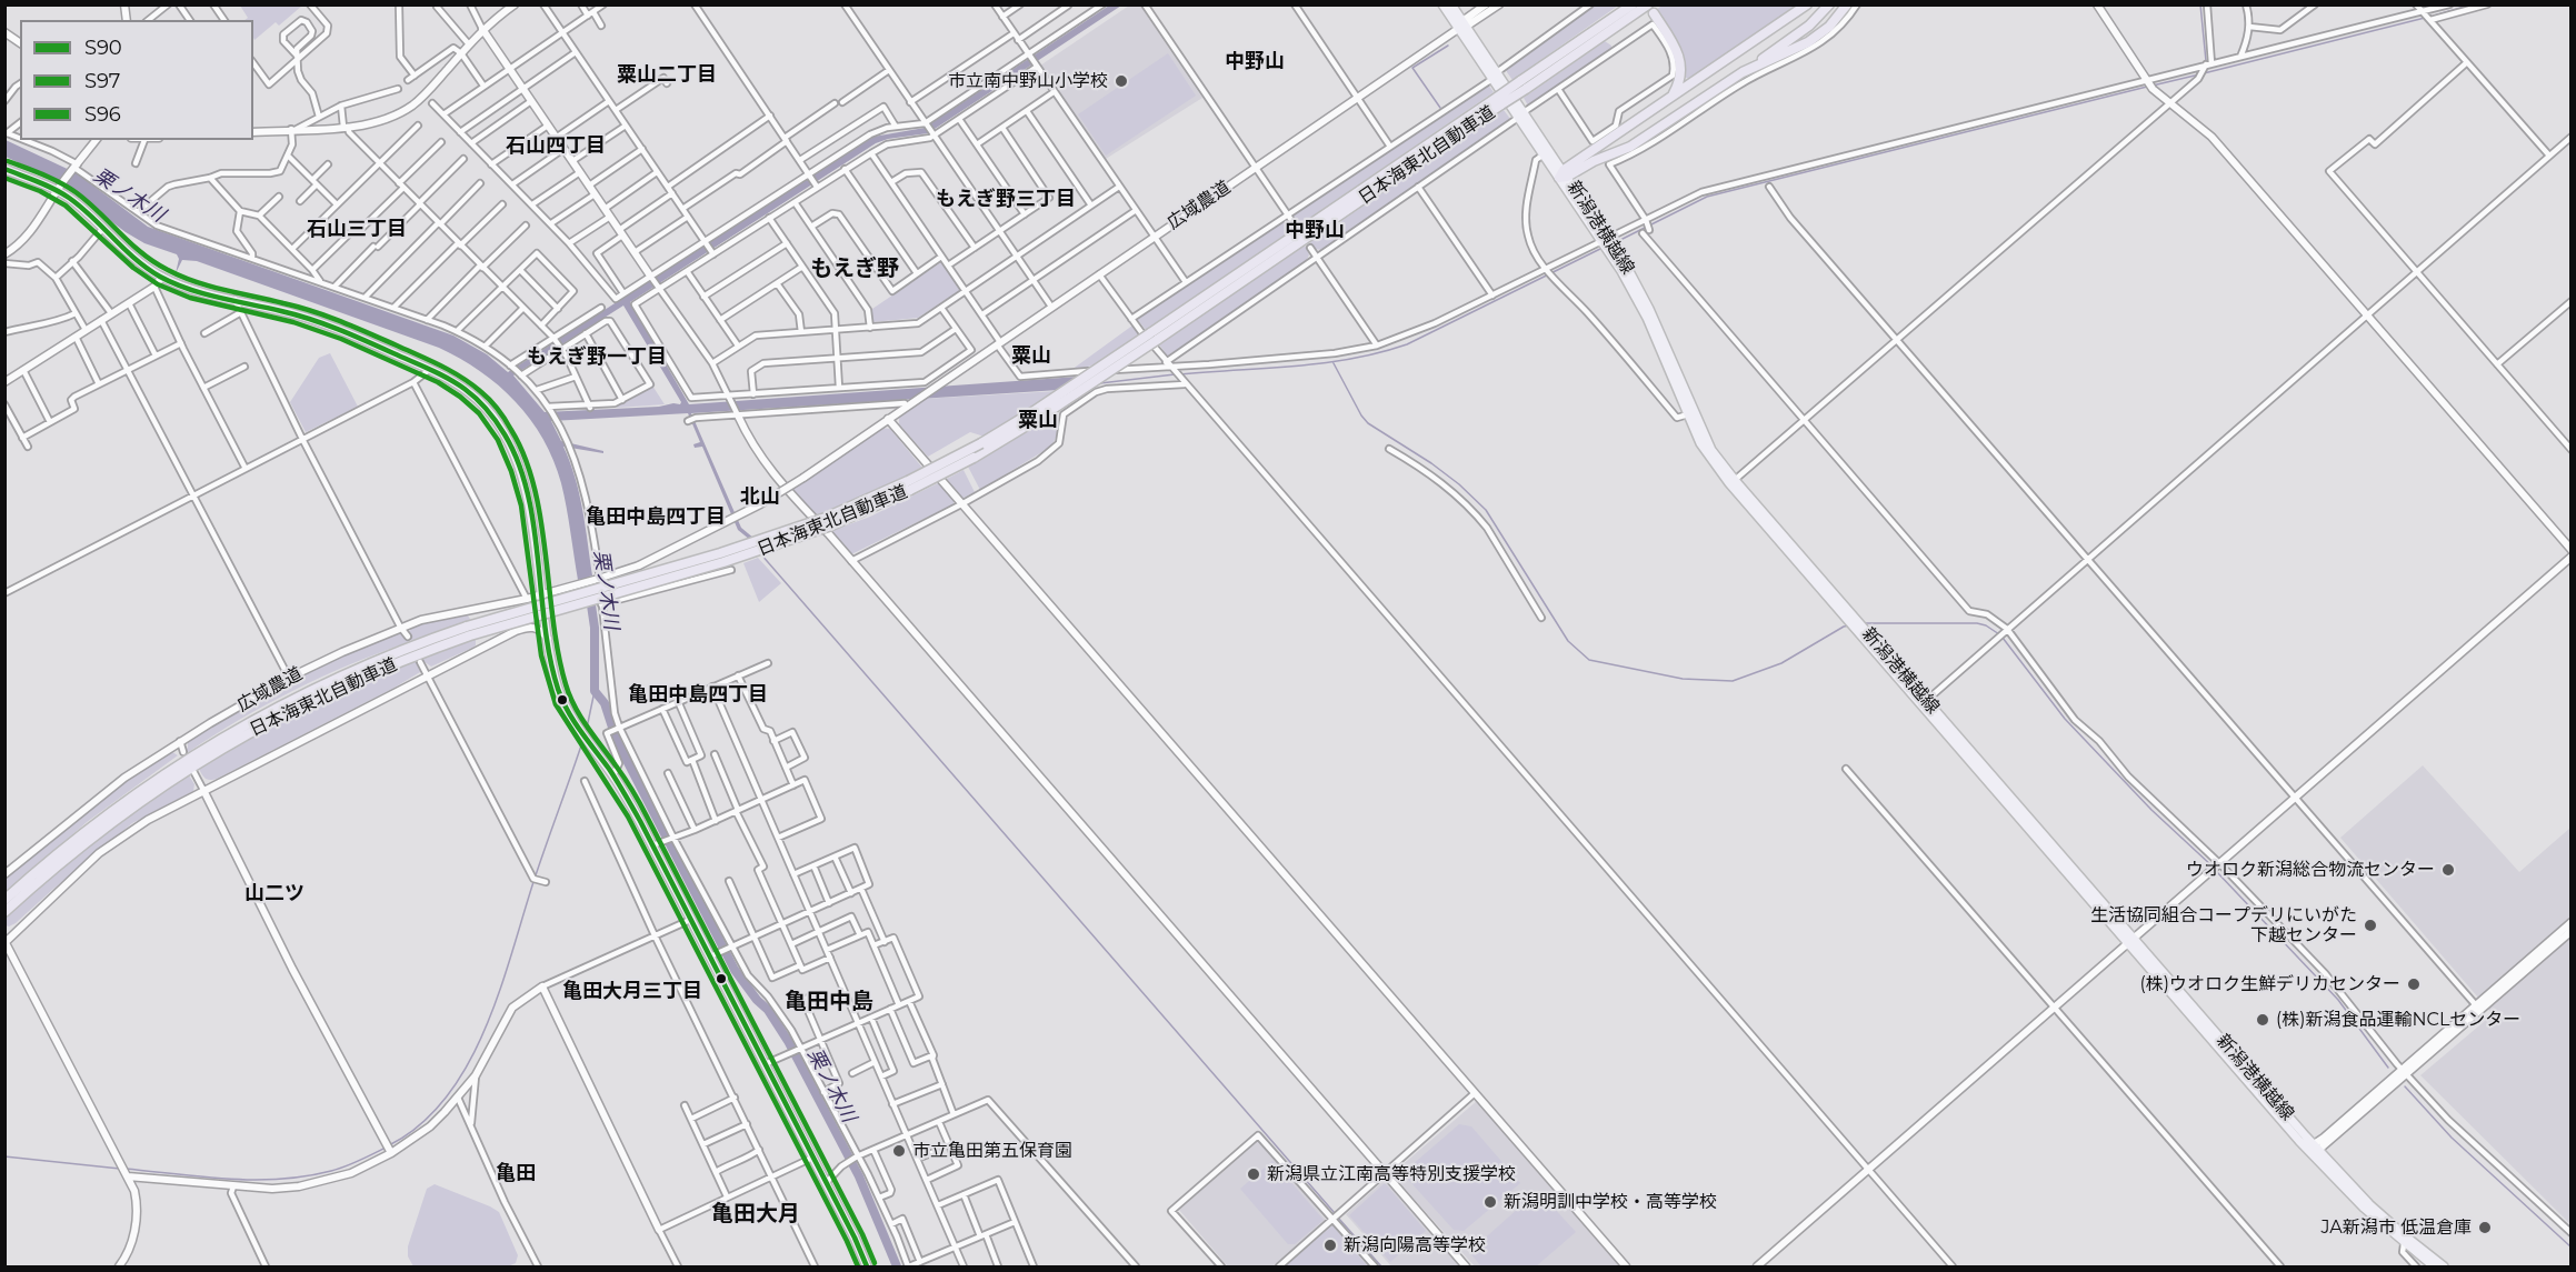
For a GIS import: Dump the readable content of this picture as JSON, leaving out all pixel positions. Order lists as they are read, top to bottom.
{
  "streets": {
    "highway": ["日本海東北自動車道"],
    "main road": ["新潟港横越線"],
    "street": ["広域農道"]
  },
  "crossings": [
    ["広域農道", "新潟港横越線"]
  ],
  "districts": [
    "中野山",
    "粟山二丁目",
    "石山四丁目",
    "もえぎ野三丁目",
    "石山三丁目",
    "中野山",
    "もえぎ野",
    "粟山",
    "もえぎ野一丁目",
    "粟山",
    "北山",
    "亀田中島四丁目",
    "亀田中島四丁目",
    "山二ツ",
    "亀田大月三丁目",
    "亀田中島",
    "亀田",
    "亀田大月"
  ],
  "water": ["栗ノ木川"],
  "places": [
    "市立南中野山小学校",
    "ウオロク新潟総合物流センター",
    "生活協同組合コープデリにいがた 下越センター",
    "(株)ウオロク生鮮デリカセンター",
    "(株)新潟食品運輸NCLセンター",
    "市立亀田第五保育園",
    "新潟県立江南高等特別支援学校",
    "新潟明訓中学校・高等学校",
    "JA新潟市 低温倉庫",
    "新潟向陽高等学校"
  ],
  "lines": ["transit line S96", "transit line S90", "transit line S97"],
  "legend": ["S90", "S97", "S96"]
}
